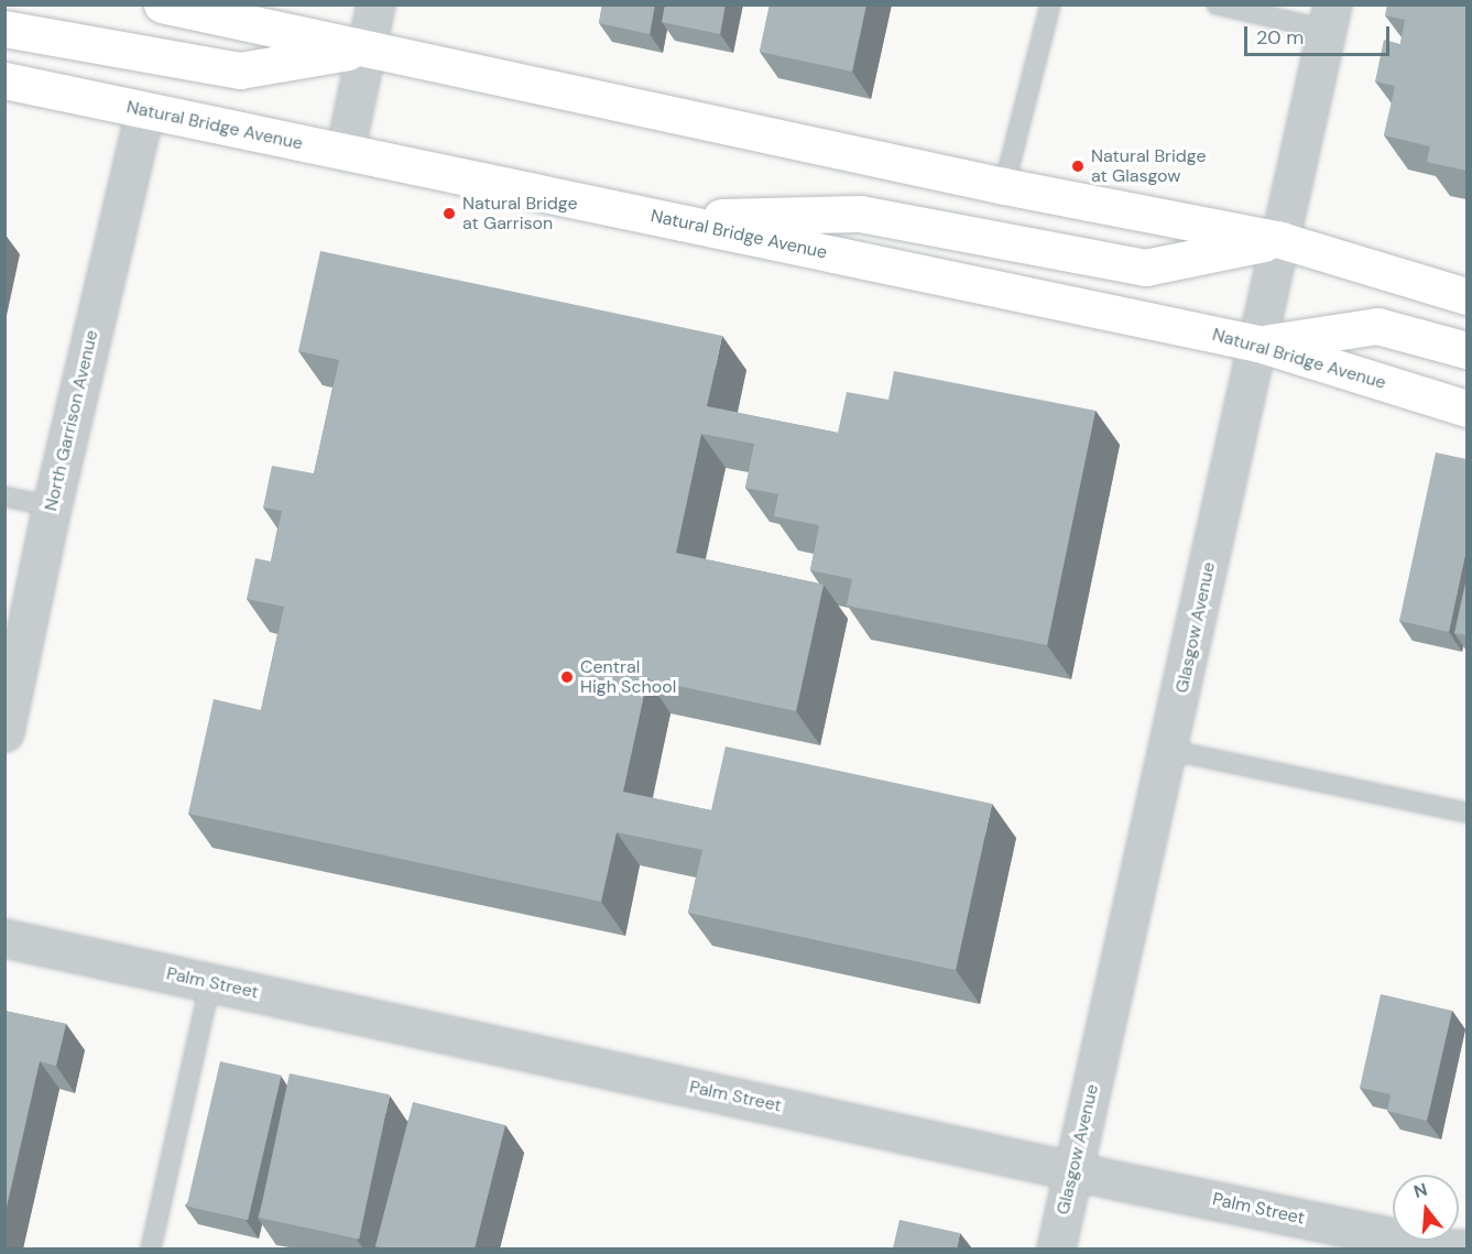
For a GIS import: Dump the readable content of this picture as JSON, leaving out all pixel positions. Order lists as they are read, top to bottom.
{
  "streets": {
    "main road": ["Natural Bridge Avenue"],
    "street": ["North Garrison Avenue", "Glasgow Avenue", "Palm Street"]
  },
  "crossings": [
    ["Natural Bridge Avenue", "North Garrison Avenue"],
    ["Natural Bridge Avenue", "Glasgow Avenue"],
    ["Glasgow Avenue", "Palm Street"]
  ],
  "places": ["Natural Bridge at Glasgow", "Natural Bridge at Garrison", "Central High School"],
  "scale_bar": "20 m",
  "north": "top"
}
